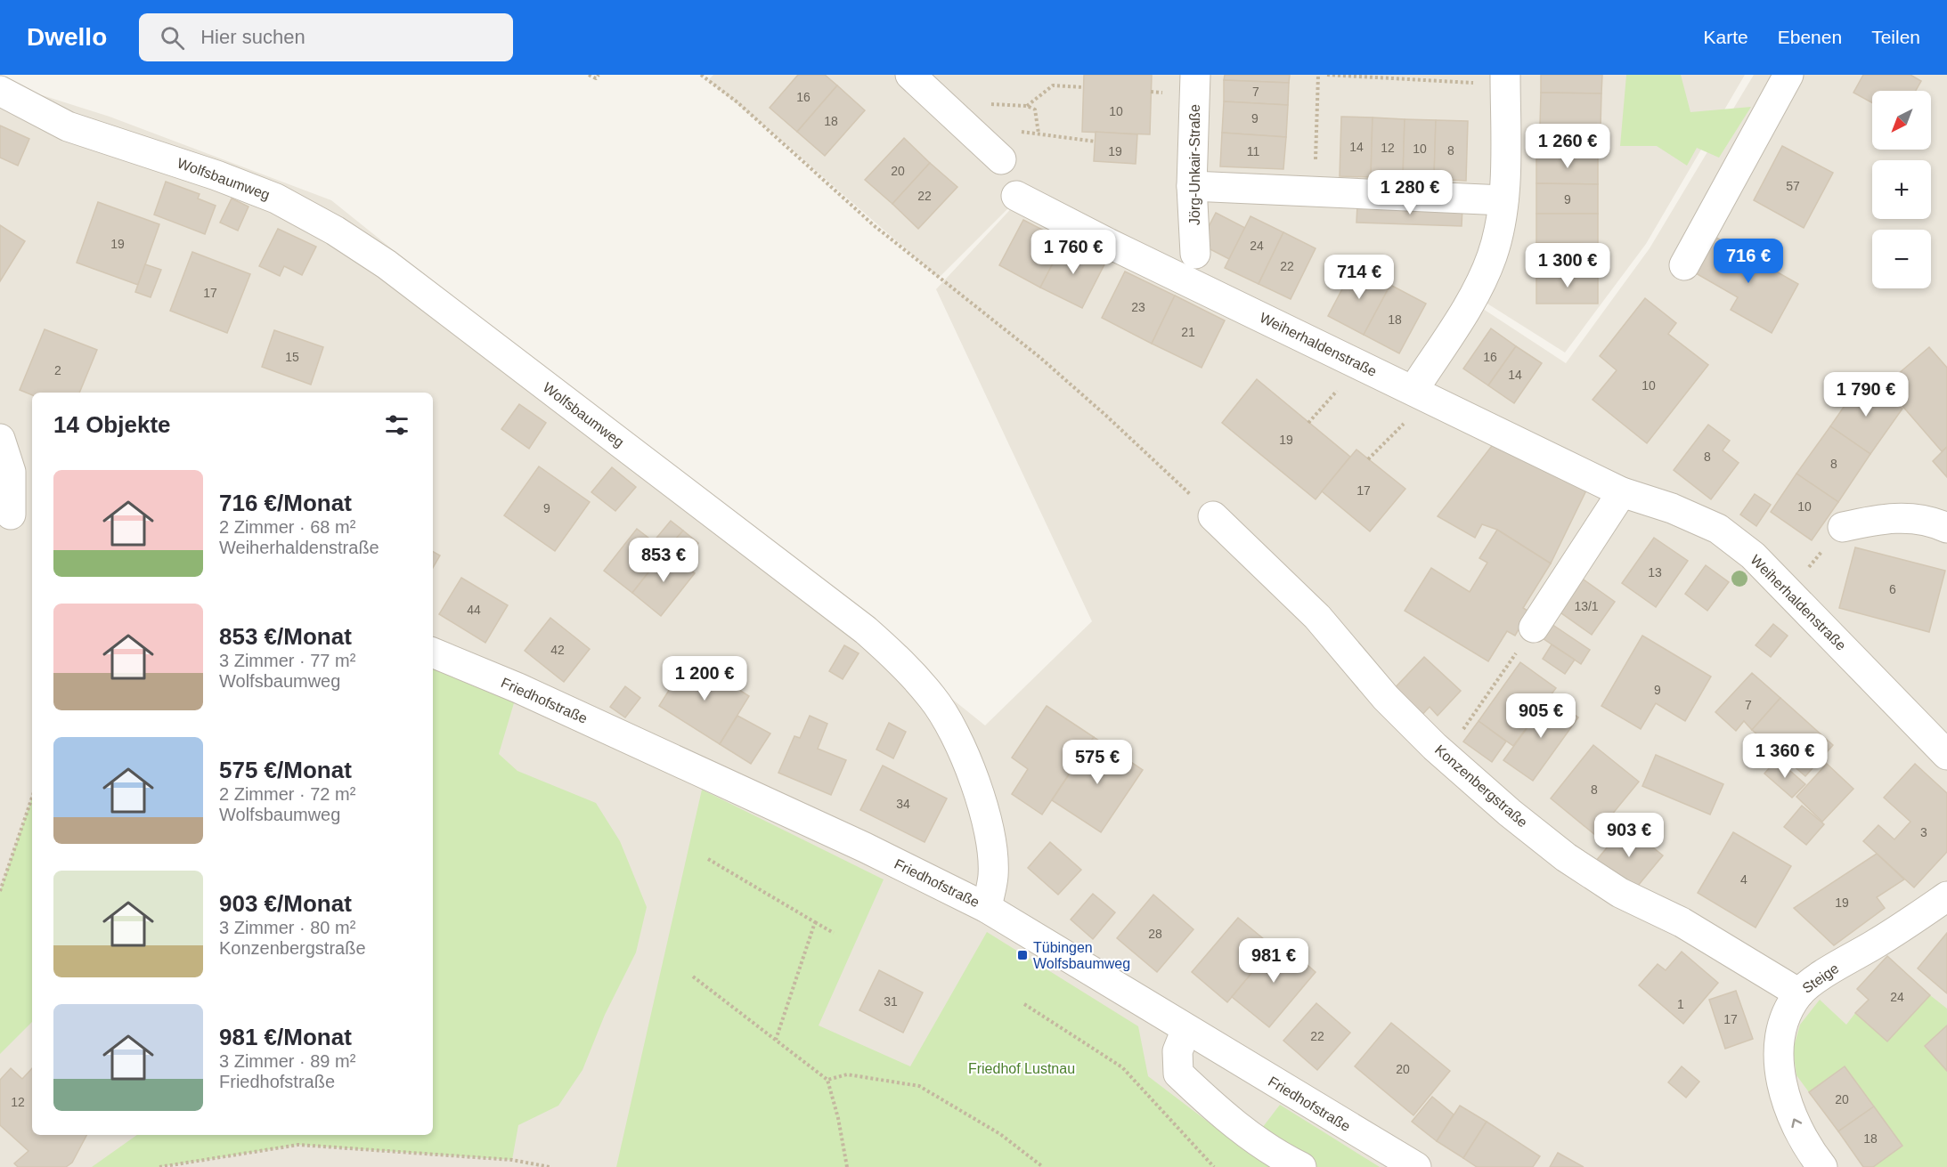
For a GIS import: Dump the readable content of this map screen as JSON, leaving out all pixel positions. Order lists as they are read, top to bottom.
{
  "streets": {
    "street": [
      "Jörg-Unkair-Straße",
      "Wolfsbaumweg",
      "Weiherhaldenstraße",
      "Friedhofstraße",
      "Konzenbergstraße",
      "Steige"
    ]
  },
  "crossings": [
    ["Wolfsbaumweg", "Friedhofstraße"],
    ["Konzenbergstraße", "Steige"]
  ],
  "one_way": ["Steige"],
  "parks": ["Friedhof Lustnau"],
  "places": {
    "transit": ["Tübingen Wolfsbaumweg"]
  },
  "house_numbers": [
    "7",
    "16",
    "10",
    "9",
    "18",
    "14",
    "12",
    "10",
    "8",
    "19",
    "11",
    "20",
    "57",
    "22",
    "9",
    "19",
    "24",
    "22",
    "17",
    "23",
    "18",
    "21",
    "15",
    "16",
    "2",
    "14",
    "10",
    "19",
    "8",
    "8",
    "17",
    "10",
    "9",
    "13",
    "6",
    "13/1",
    "44",
    "42",
    "9",
    "7",
    "8",
    "34",
    "3",
    "4",
    "19",
    "28",
    "24",
    "31",
    "1",
    "17",
    "22",
    "20",
    "20",
    "12",
    "18"
  ],
  "north": "bottom left",
  "page": {
    "header": "Dwello",
    "search": "Hier suchen",
    "nav": ["Karte", "Ebenen", "Teilen"],
    "map_buttons": ["+", "−"],
    "price": [
      "1 260 €",
      "1 280 €",
      "1 760 €",
      "716 €",
      "1 300 €",
      "714 €",
      "1 790 €",
      "853 €",
      "1 200 €",
      "905 €",
      "1 360 €",
      "575 €",
      "903 €",
      "981 €"
    ],
    "heading": "14 Objekte",
    "list": [
      {
        "name": "716 €/Monat",
        "note": "2 Zimmer · 68 m² · Weiherhaldenstraße"
      },
      {
        "name": "853 €/Monat",
        "note": "3 Zimmer · 77 m² · Wolfsbaumweg"
      },
      {
        "name": "575 €/Monat",
        "note": "2 Zimmer · 72 m² · Wolfsbaumweg"
      },
      {
        "name": "903 €/Monat",
        "note": "3 Zimmer · 80 m² · Konzenbergstraße"
      },
      {
        "name": "981 €/Monat",
        "note": "3 Zimmer · 89 m² · Friedhofstraße"
      }
    ]
  }
}
